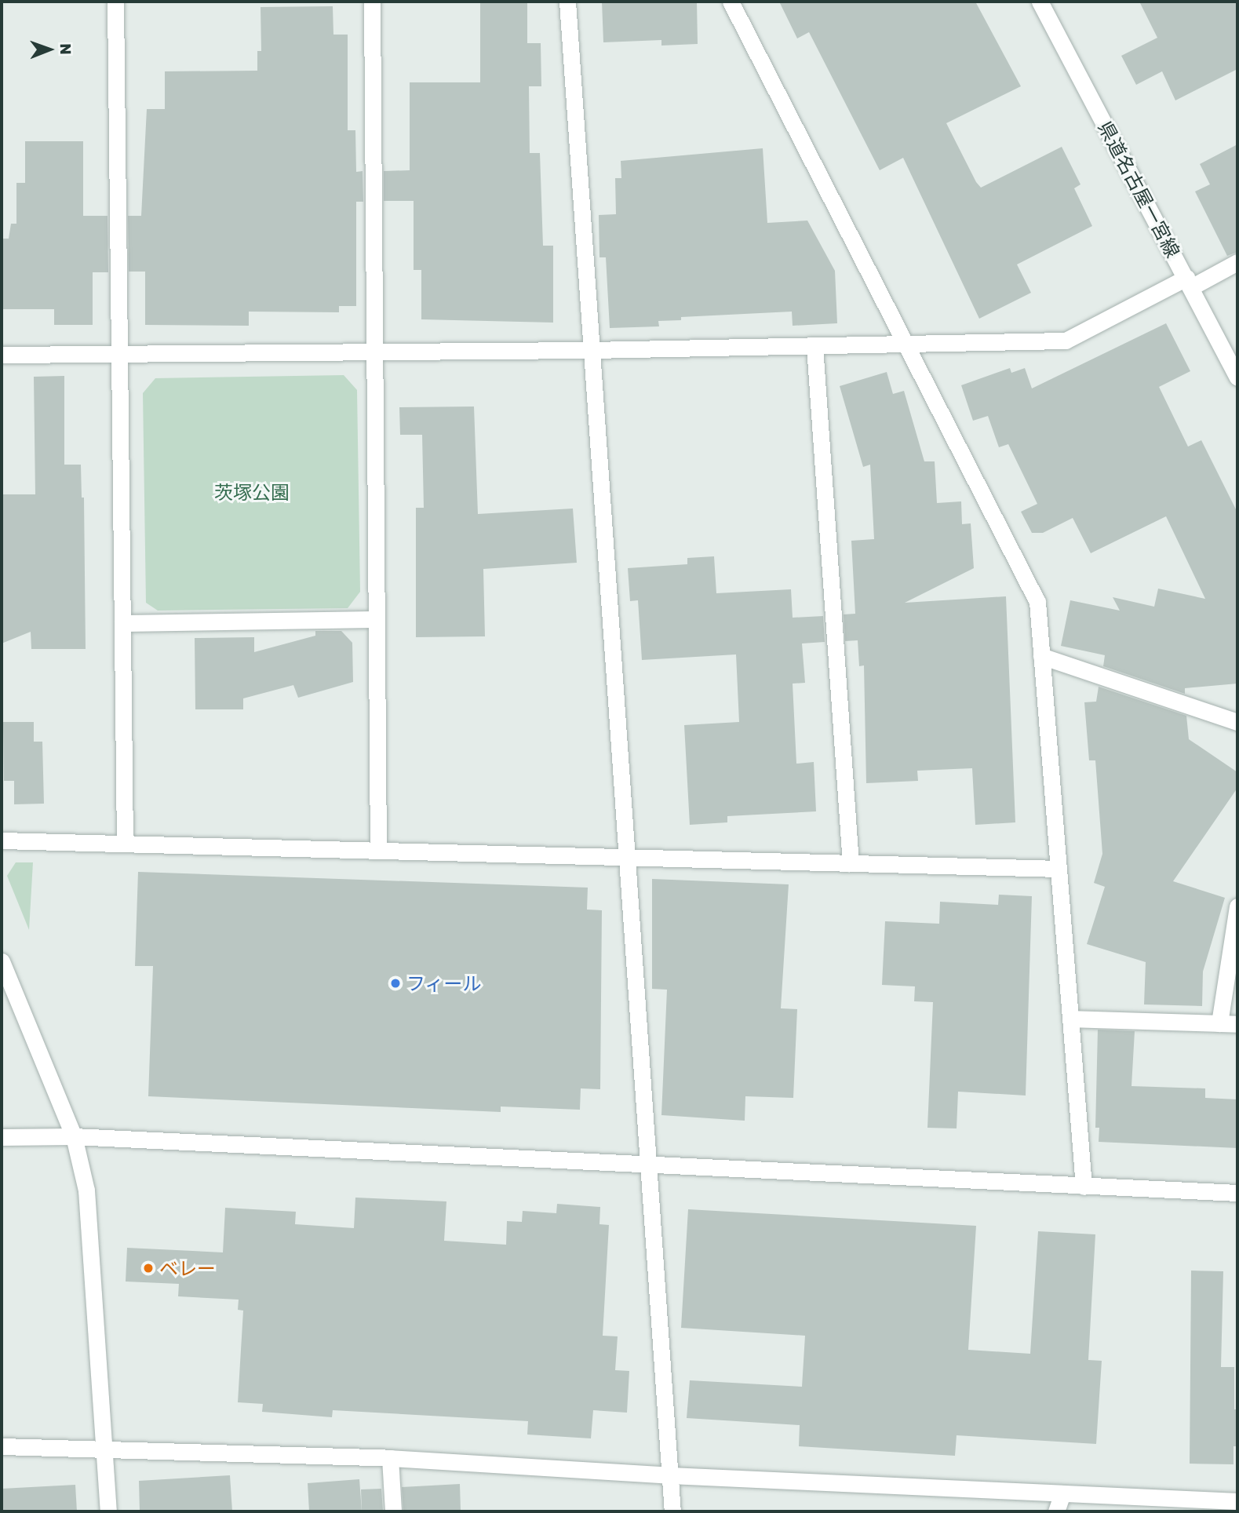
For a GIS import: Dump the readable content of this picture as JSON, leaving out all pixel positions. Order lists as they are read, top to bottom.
{
  "streets": {
    "street": ["県道名古屋一宮線"]
  },
  "parks": ["茨塚公園"],
  "places": ["フィール", "ベレー"],
  "north": "right"
}
